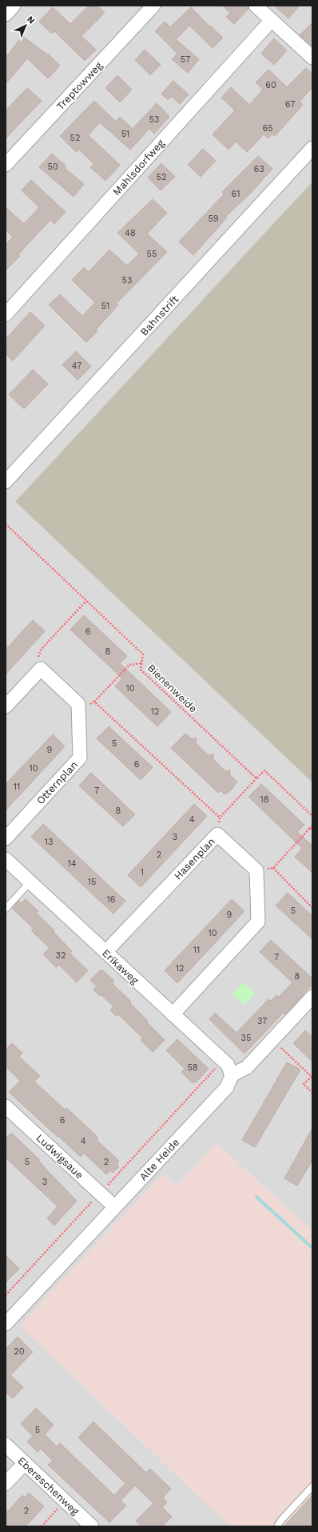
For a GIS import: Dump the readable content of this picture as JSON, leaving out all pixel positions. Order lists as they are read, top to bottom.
{
  "streets": {
    "street": [
      "Treptowweg",
      "Mahlsdorfweg",
      "Bahnstrift",
      "Otternplan",
      "Hasenplan",
      "Erikaweg",
      "Ludwigsaue",
      "Alte Heide",
      "Ebereschenweg"
    ],
    "path": ["Bienenweide"]
  },
  "crossings": [
    ["Hasenplan", "Erikaweg"],
    ["Erikaweg", "Alte Heide"],
    ["Ludwigsaue", "Alte Heide"]
  ],
  "house_numbers": [
    "57",
    "60",
    "67",
    "53",
    "65",
    "51",
    "52",
    "50",
    "63",
    "52",
    "61",
    "59",
    "48",
    "55",
    "53",
    "51",
    "47",
    "6",
    "8",
    "10",
    "12",
    "5",
    "9",
    "6",
    "10",
    "11",
    "7",
    "18",
    "8",
    "4",
    "3",
    "13",
    "2",
    "14",
    "1",
    "15",
    "16",
    "5",
    "9",
    "10",
    "11",
    "32",
    "7",
    "12",
    "8",
    "37",
    "35",
    "58",
    "6",
    "4",
    "5",
    "2",
    "3",
    "20",
    "5",
    "2"
  ],
  "north": "top right"
}
